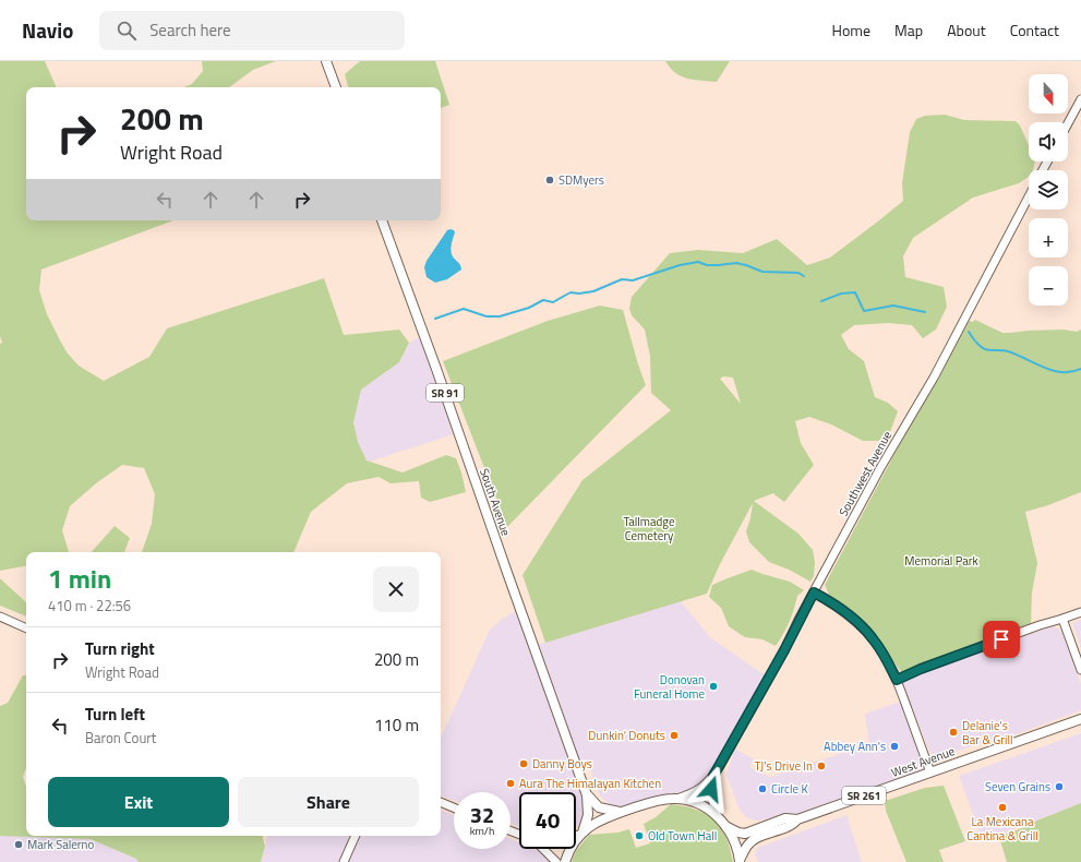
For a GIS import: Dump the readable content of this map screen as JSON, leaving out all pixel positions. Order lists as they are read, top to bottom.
{
  "streets": {
    "main road": [
      "SR 91",
      "South Avenue",
      "West Avenue",
      "SR 261"
    ],
    "street": ["Southwest Avenue"]
  },
  "crossings": [
    ["SR 91", "South Avenue"]
  ],
  "parks": ["Tallmadge Cemetery", "Memorial Park"],
  "places": [
    "SDMyers",
    "Donovan Funeral Home",
    "Delanie's Bar & Grill",
    "Dunkin' Donuts",
    "Abbey Ann's",
    "Danny Boys",
    "TJ's Drive In",
    "Aura The Himalayan Kitchen",
    "Seven Grains",
    "Circle K",
    "La Mexicana Cantina & Grill",
    "Old Town Hall",
    "Mark Salerno"
  ],
  "north": "bottom",
  "page": {
    "header": "Navio",
    "search": "Search here",
    "nav": [
      "Home",
      "Map",
      "About",
      "Contact"
    ],
    "map_buttons": ["+", "−"],
    "turn": ["200 m", "Wright Road"],
    "heading": ["1 min", "410 m · 22:56"],
    "list": [
      {
        "name": "Turn right",
        "note": "Wright Road",
        "value": "200 m"
      },
      {
        "name": "Turn left",
        "note": "Baron Court",
        "value": "110 m"
      }
    ],
    "buttons": ["Exit", "Share"],
    "speed": "32 km/h",
    "limit": "40"
  }
}
